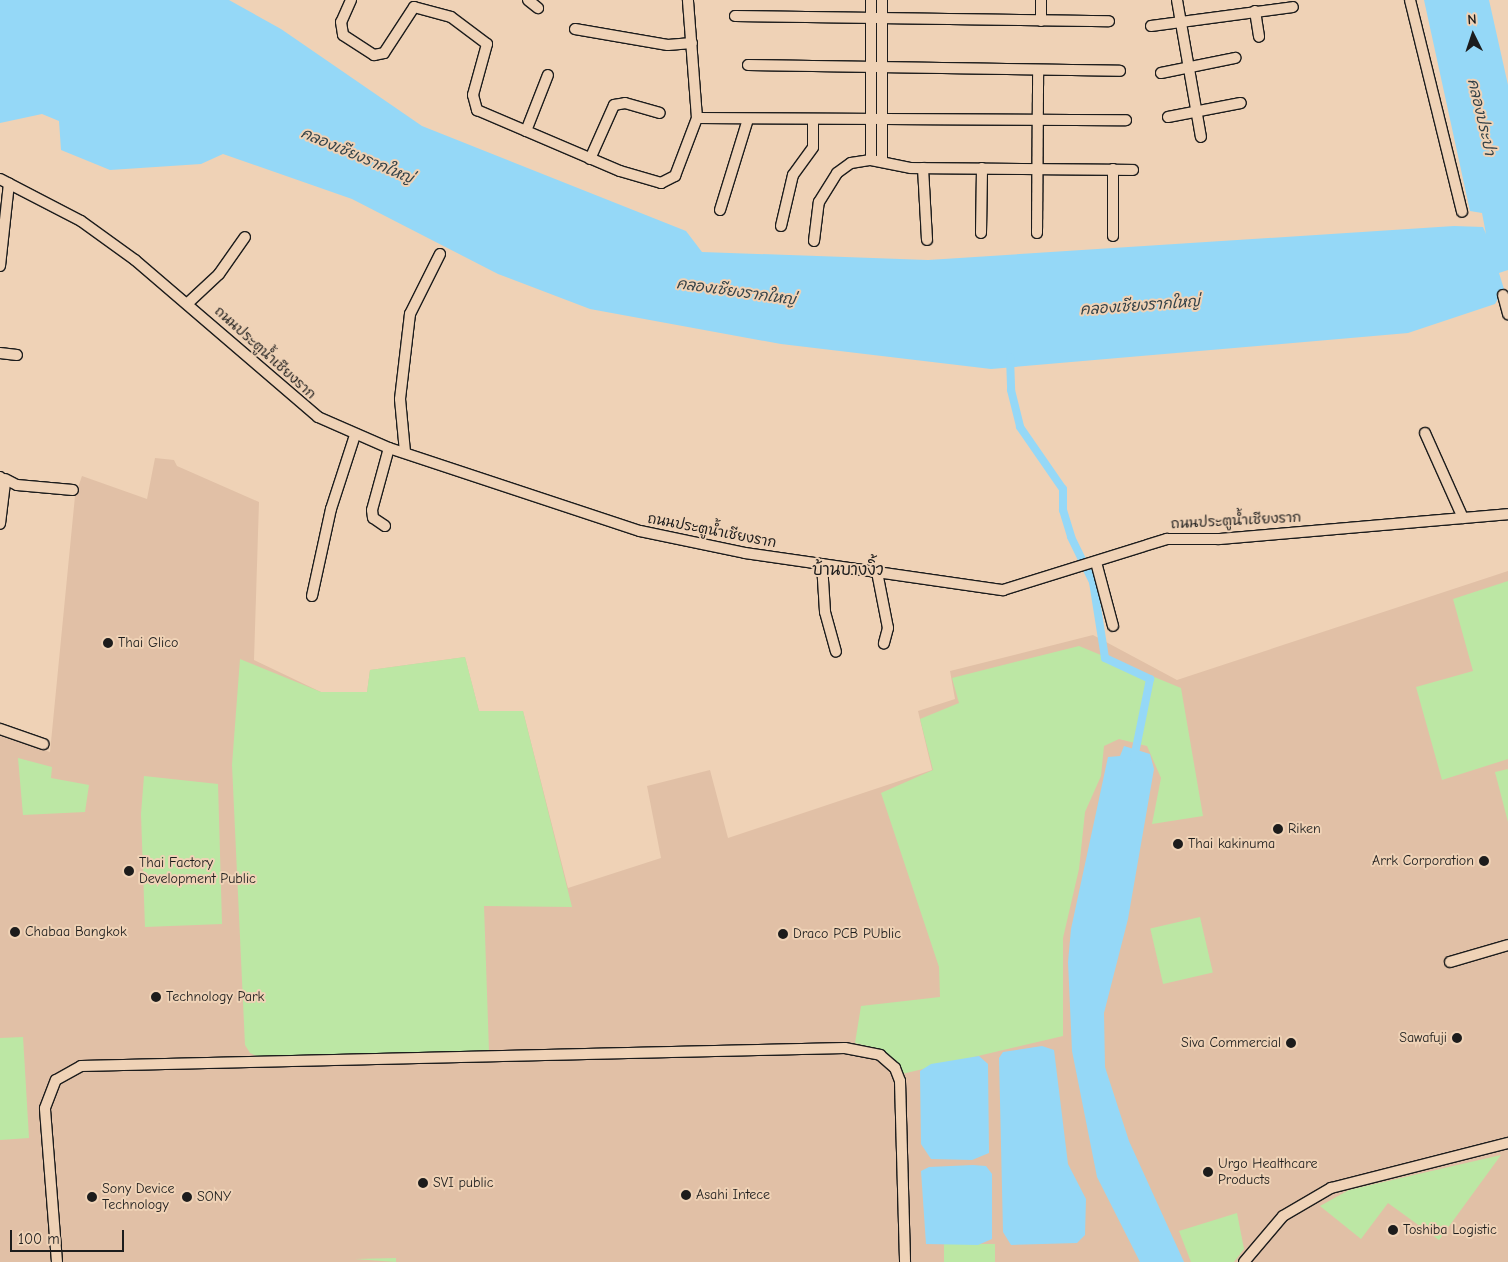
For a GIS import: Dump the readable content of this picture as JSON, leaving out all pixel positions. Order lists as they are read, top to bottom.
{
  "streets": {
    "street": ["ถนนประตูน้ำเชียงราก"]
  },
  "districts": ["บ้านบางงิ้ว"],
  "water": ["คลองประปา", "คลองเชียงรากใหญ่"],
  "places": [
    "Thai Glico",
    "Riken",
    "Thai kakinuma",
    "Arrk Corporation",
    "Thai Factory Development Public",
    "Chabaa Bangkok",
    "Draco PCB PUblic",
    "Technology Park",
    "Sawafuji",
    "Siva Commercial",
    "Urgo Healthcare Products",
    "SVI public",
    "Asahi Intece",
    "Sony Device Technology",
    "SONY",
    "Toshiba Logistic"
  ],
  "scale_bar": "100 m",
  "north": "top"
}
